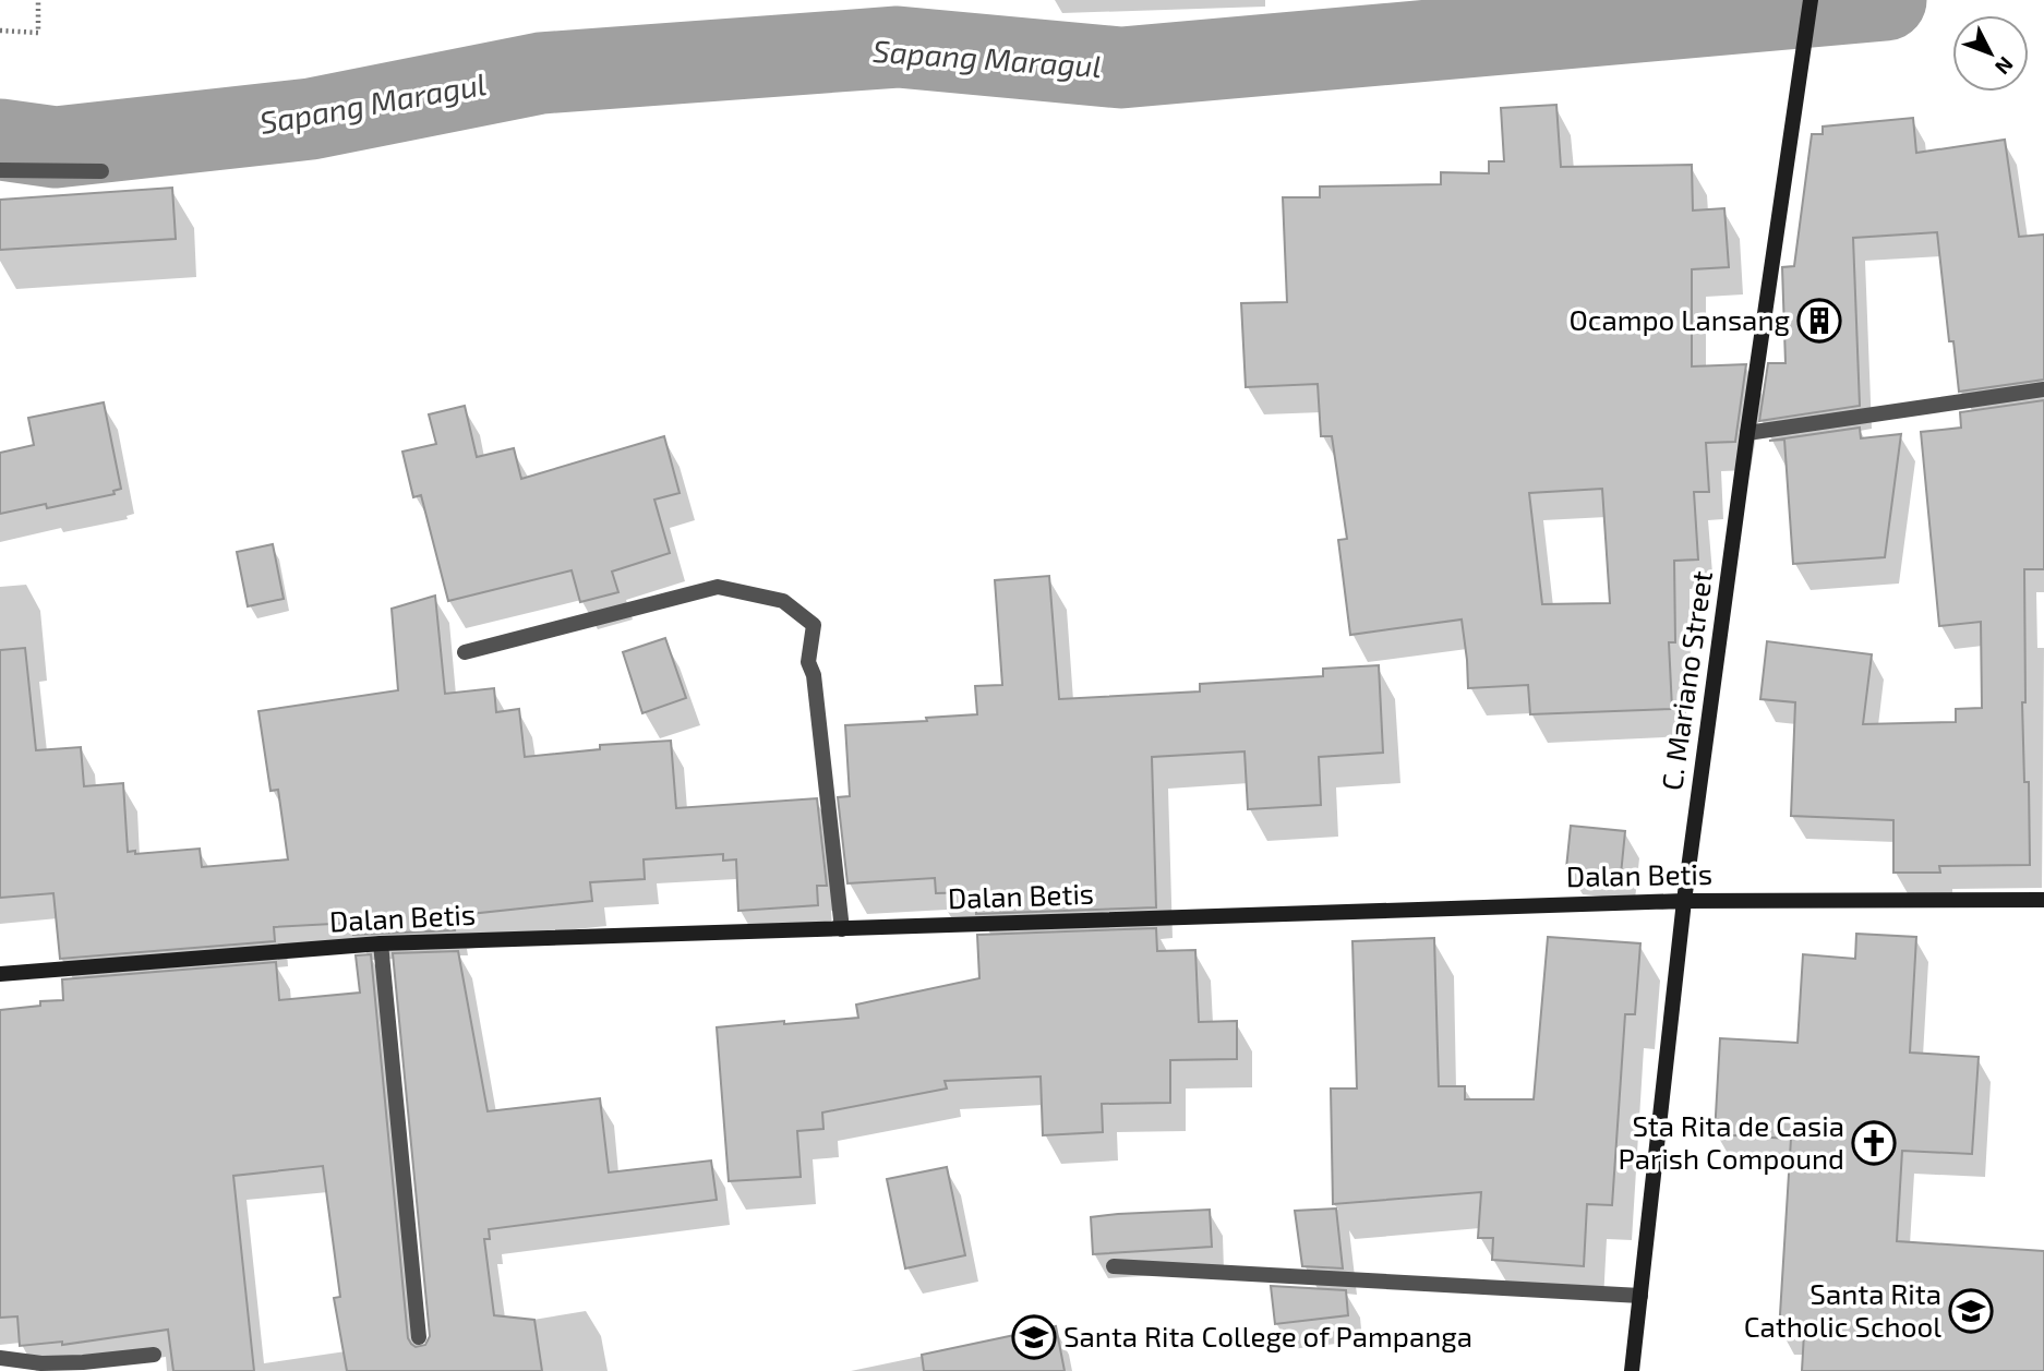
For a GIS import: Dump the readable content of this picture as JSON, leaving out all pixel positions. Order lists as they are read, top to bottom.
{
  "streets": {
    "street": ["C. Mariano Street", "Dalan Betis"]
  },
  "crossings": [
    ["C. Mariano Street", "Dalan Betis"]
  ],
  "water": ["Sapang Maragul"],
  "places": {
    "building": ["Ocampo Lansang"],
    "church": ["Sta Rita de Casia Parish Compound"],
    "school or university": ["Santa Rita Catholic School", "Santa Rita College of Pampanga"]
  },
  "north": "bottom right"
}
